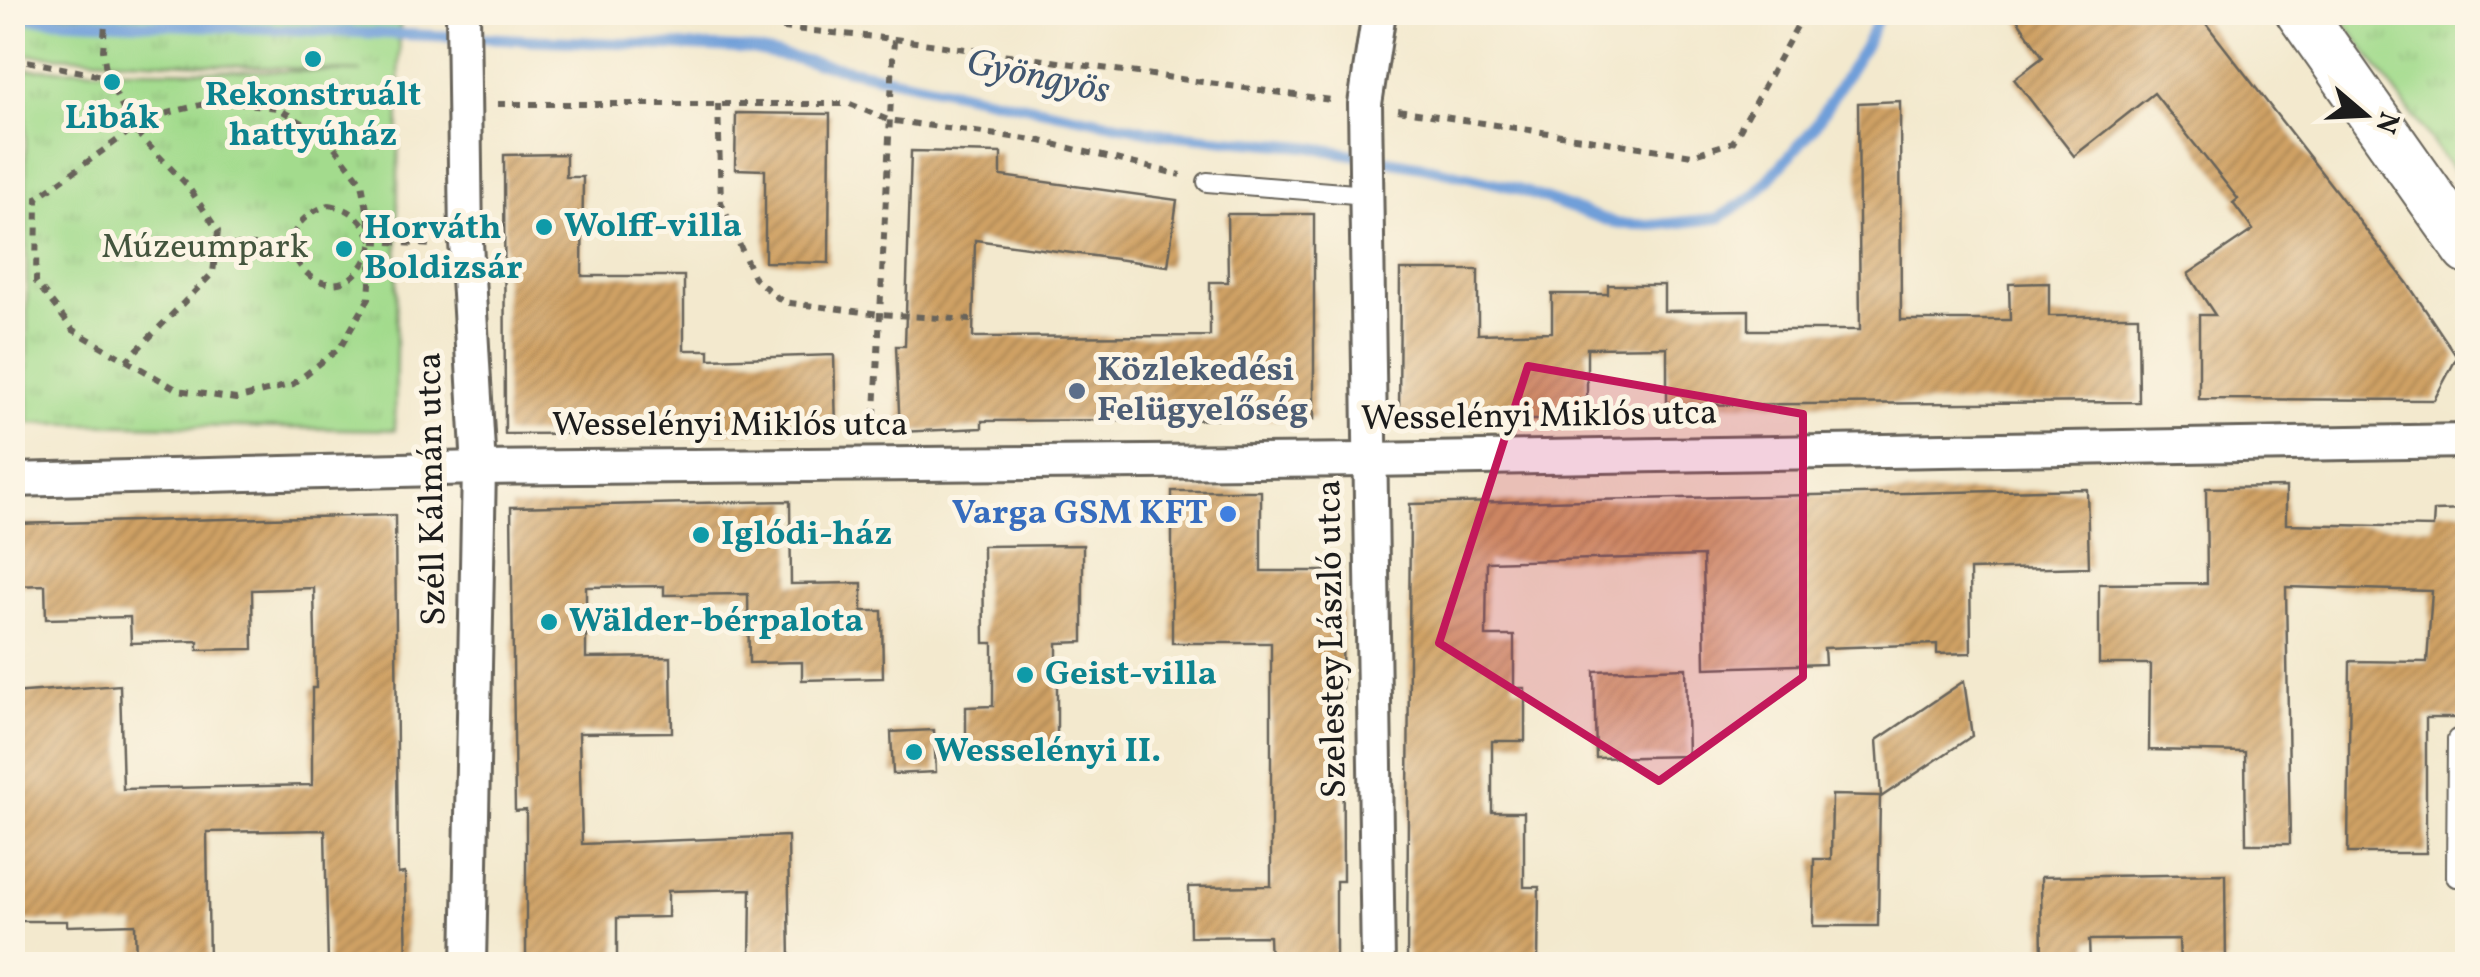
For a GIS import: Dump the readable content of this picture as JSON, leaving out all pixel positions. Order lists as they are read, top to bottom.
{
  "streets": {
    "street": ["Wesselényi Miklós utca", "Széll Kálmán utca", "Szelestey László utca"]
  },
  "crossings": [
    ["Wesselényi Miklós utca", "Széll Kálmán utca"],
    ["Wesselényi Miklós utca", "Szelestey László utca"]
  ],
  "water": ["Gyöngyös"],
  "parks": ["Múzeumpark"],
  "places": [
    "Rekonstruált hattyúház",
    "Libák",
    "Wolff-villa",
    "Horváth Boldizsár",
    "Közlekedési Felügyelőség",
    "Varga GSM KFT",
    "Iglódi-ház",
    "Wälder-bérpalota",
    "Geist-villa",
    "Wesselényi II."
  ],
  "north": "right"
}
